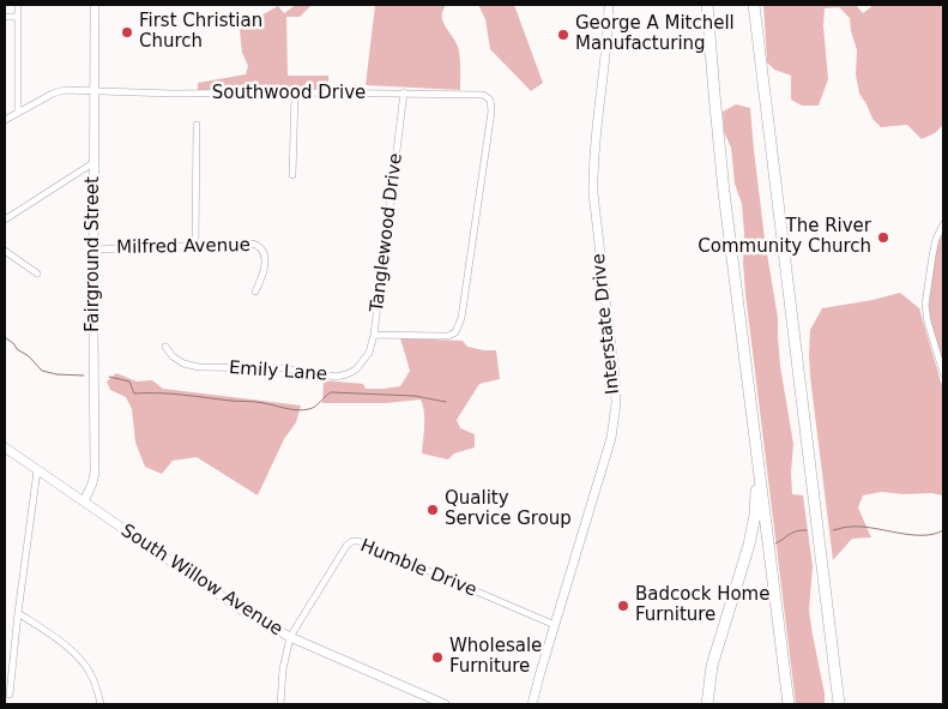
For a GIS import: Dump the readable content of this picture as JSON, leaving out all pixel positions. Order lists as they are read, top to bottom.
{
  "streets": {
    "main road": ["Fairground Street", "Interstate Drive", "South Willow Avenue"],
    "street": [
      "Southwood Drive",
      "Tanglewood Drive",
      "Milfred Avenue",
      "Emily Lane",
      "Humble Drive"
    ]
  },
  "crossings": [
    ["Southwood Drive", "Tanglewood Drive"],
    ["Southwood Drive", "Fairground Street"],
    ["Tanglewood Drive", "Emily Lane"],
    ["Milfred Avenue", "Fairground Street"],
    ["Fairground Street", "South Willow Avenue"],
    ["Interstate Drive", "Humble Drive"],
    ["Humble Drive", "South Willow Avenue"]
  ],
  "places": [
    "First Christian Church",
    "George A Mitchell Manufacturing",
    "The River Community Church",
    "Quality Service Group",
    "Badcock Home Furniture",
    "Wholesale Furniture"
  ]
}
